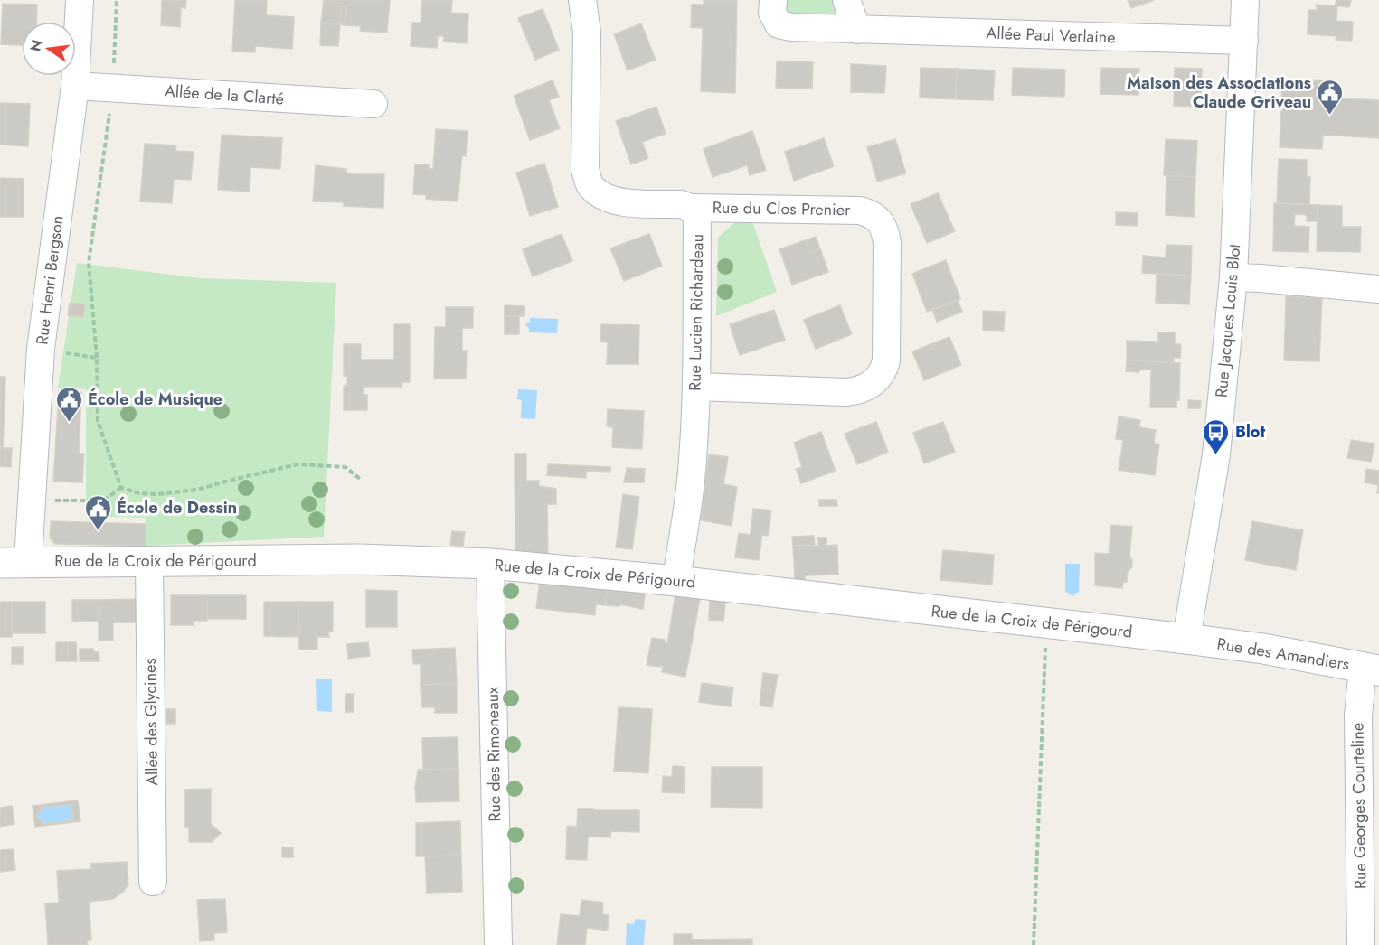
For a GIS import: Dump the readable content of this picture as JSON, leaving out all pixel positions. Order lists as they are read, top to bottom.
{
  "streets": {
    "street": [
      "Allée Paul Verlaine",
      "Allée de la Clarté",
      "Rue du Clos Prenier",
      "Rue Henri Bergson",
      "Rue Lucien Richardeau",
      "Rue Jacques Louis Blot",
      "Rue de la Croix de Périgourd",
      "Rue des Amandiers",
      "Allée des Glycines",
      "Rue des Rimoneaux",
      "Rue Georges Courteline"
    ]
  },
  "crossings": [
    ["Allée Paul Verlaine", "Rue Jacques Louis Blot"],
    ["Allée de la Clarté", "Rue Henri Bergson"],
    ["Rue du Clos Prenier", "Rue Lucien Richardeau"],
    ["Rue Henri Bergson", "Rue de la Croix de Périgourd"],
    ["Rue Lucien Richardeau", "Rue de la Croix de Périgourd"],
    ["Rue Jacques Louis Blot", "Rue de la Croix de Périgourd"],
    ["Rue Jacques Louis Blot", "Rue des Amandiers"],
    ["Rue de la Croix de Périgourd", "Rue des Amandiers"],
    ["Rue de la Croix de Périgourd", "Allée des Glycines"],
    ["Rue de la Croix de Périgourd", "Rue des Rimoneaux"],
    ["Rue des Amandiers", "Rue Georges Courteline"]
  ],
  "places": {
    "public building": ["Maison des Associations Claude Griveau", "École de Musique", "École de Dessin"],
    "bus stop": ["Blot"]
  },
  "north": "left"
}
